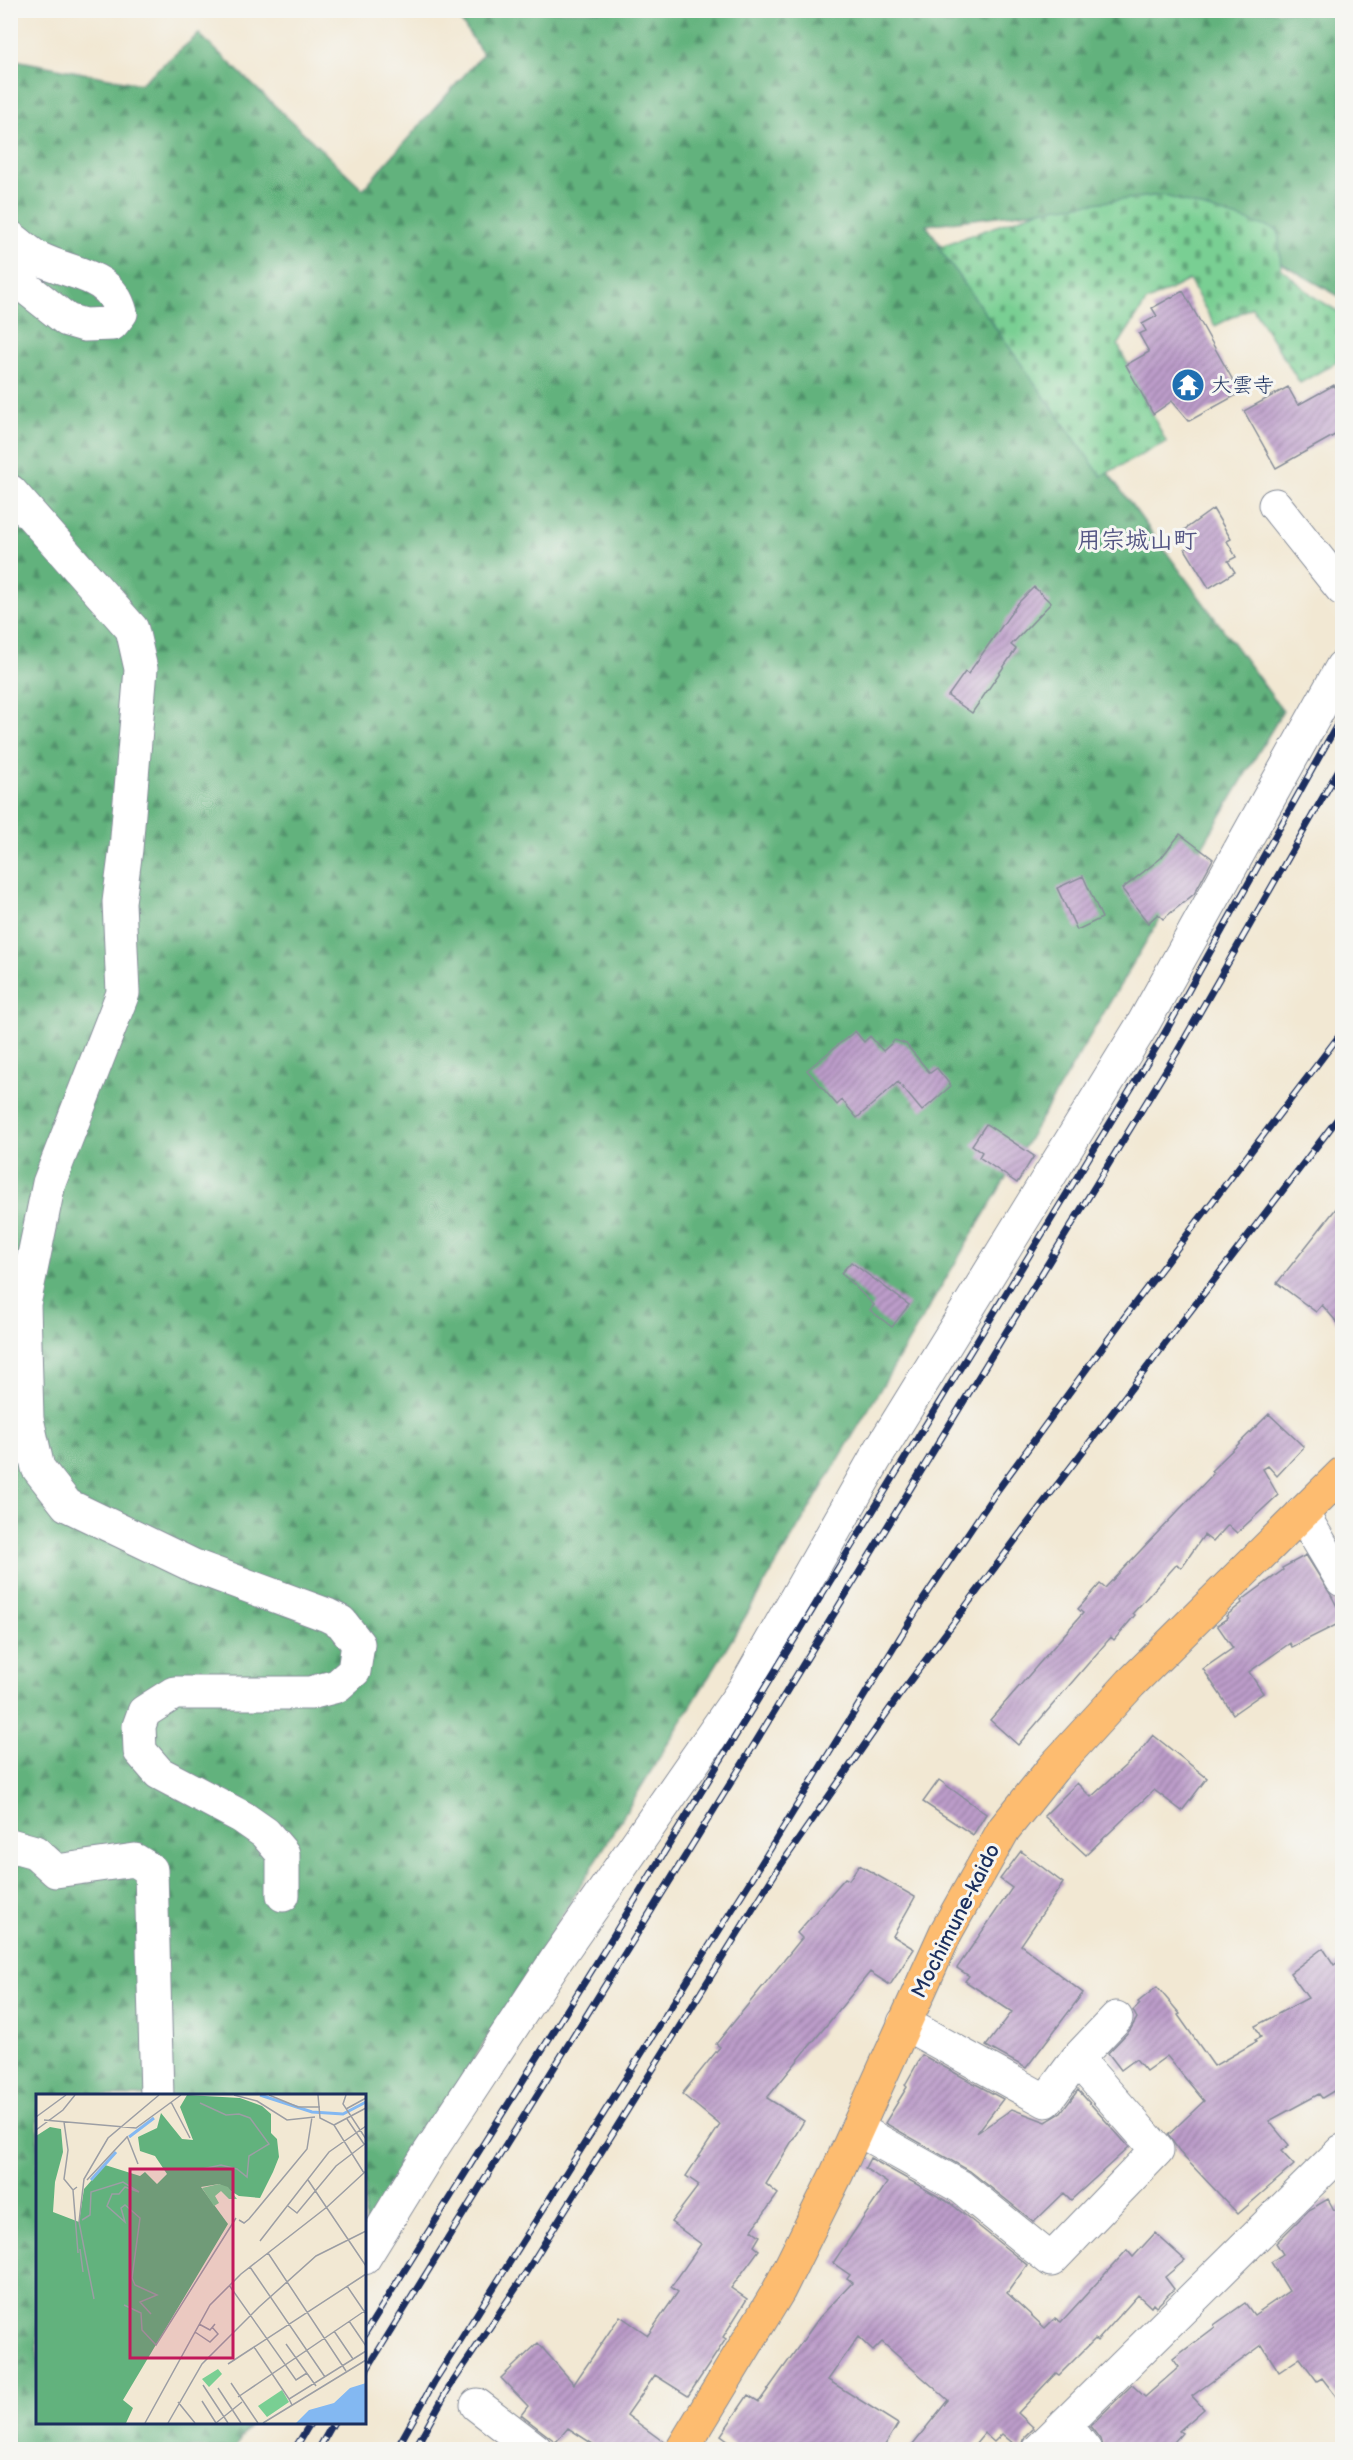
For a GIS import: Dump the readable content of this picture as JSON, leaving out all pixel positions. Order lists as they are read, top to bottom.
{
  "streets": {
    "main road": ["Mochimune-kaido"]
  },
  "districts": ["用宗城山町"],
  "places": {
    "temple": ["大雲寺"]
  }
}
